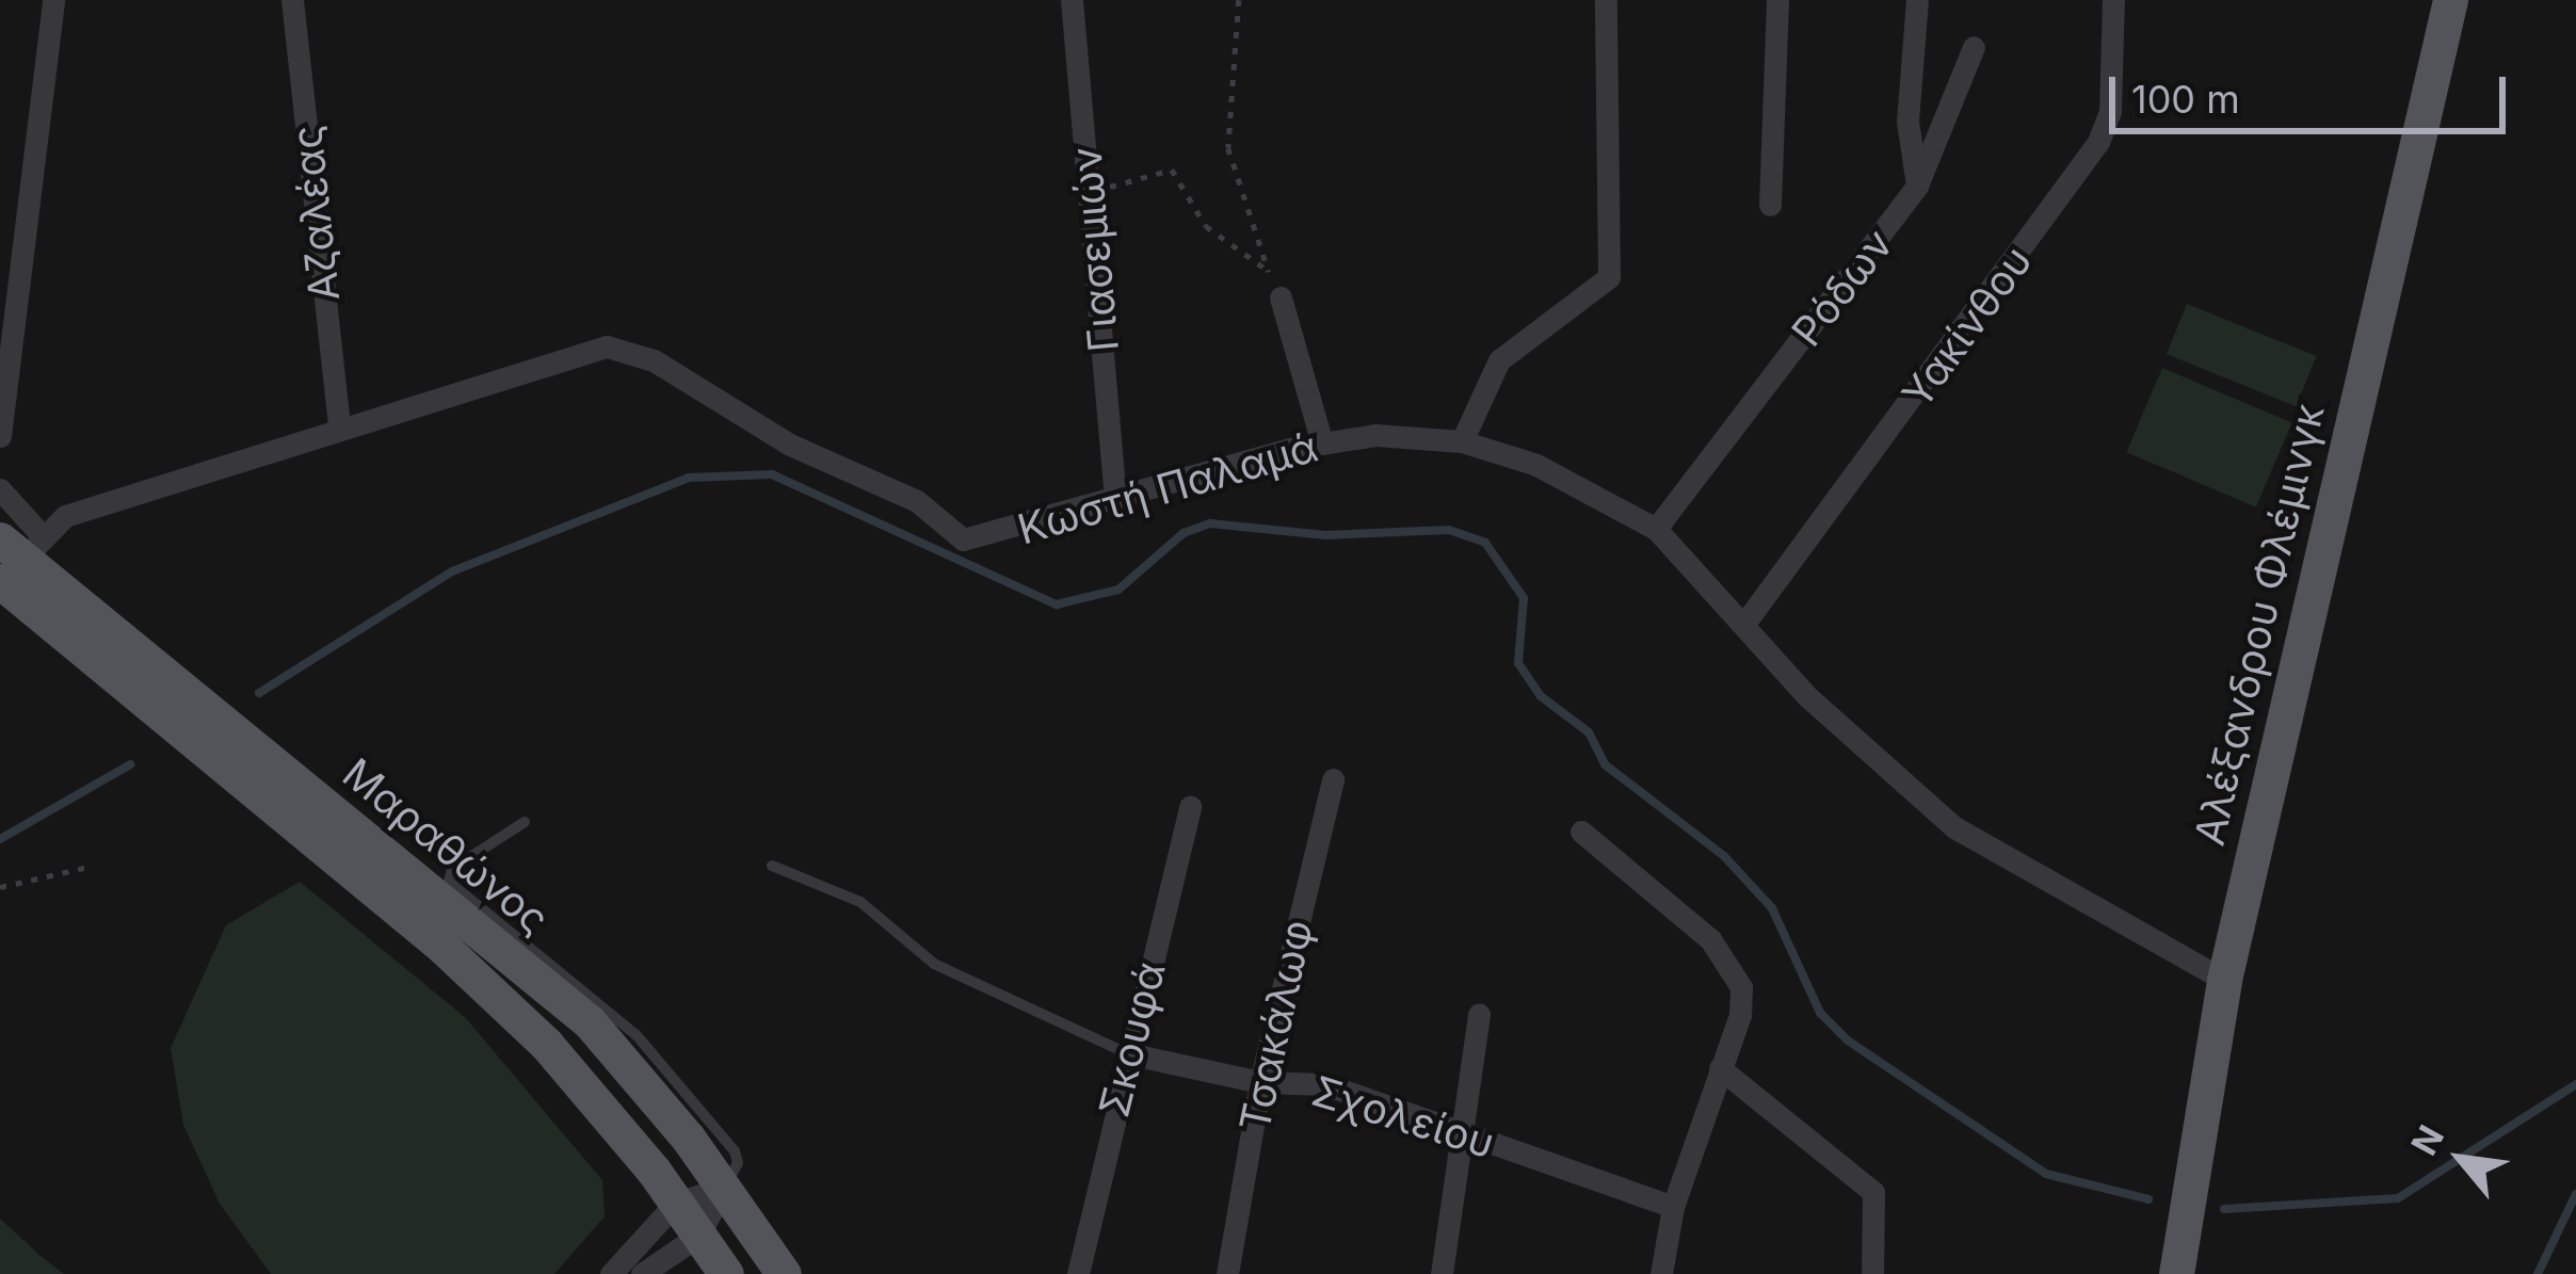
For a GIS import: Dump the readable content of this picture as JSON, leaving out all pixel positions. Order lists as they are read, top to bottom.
{
  "streets": {
    "main road": ["Αλέξανδρου Φλέμινγκ", "Μαραθώνος"],
    "street": [
      "Αζαλέας",
      "Γιασεμιών",
      "Ρόδων",
      "Υακίνθου",
      "Κωστή Παλαμά",
      "Τσακάλωφ",
      "Σκουφά",
      "Σχολείου"
    ]
  },
  "crossings": [
    ["Αζαλέας", "Κωστή Παλαμά"],
    ["Γιασεμιών", "Κωστή Παλαμά"],
    ["Ρόδων", "Κωστή Παλαμά"],
    ["Υακίνθου", "Κωστή Παλαμά"],
    ["Κωστή Παλαμά", "Αλέξανδρου Φλέμινγκ"],
    ["Κωστή Παλαμά", "Μαραθώνος"],
    ["Τσακάλωφ", "Σχολείου"],
    ["Σκουφά", "Σχολείου"]
  ],
  "scale_bar": "100 m",
  "north": "top left"
}
